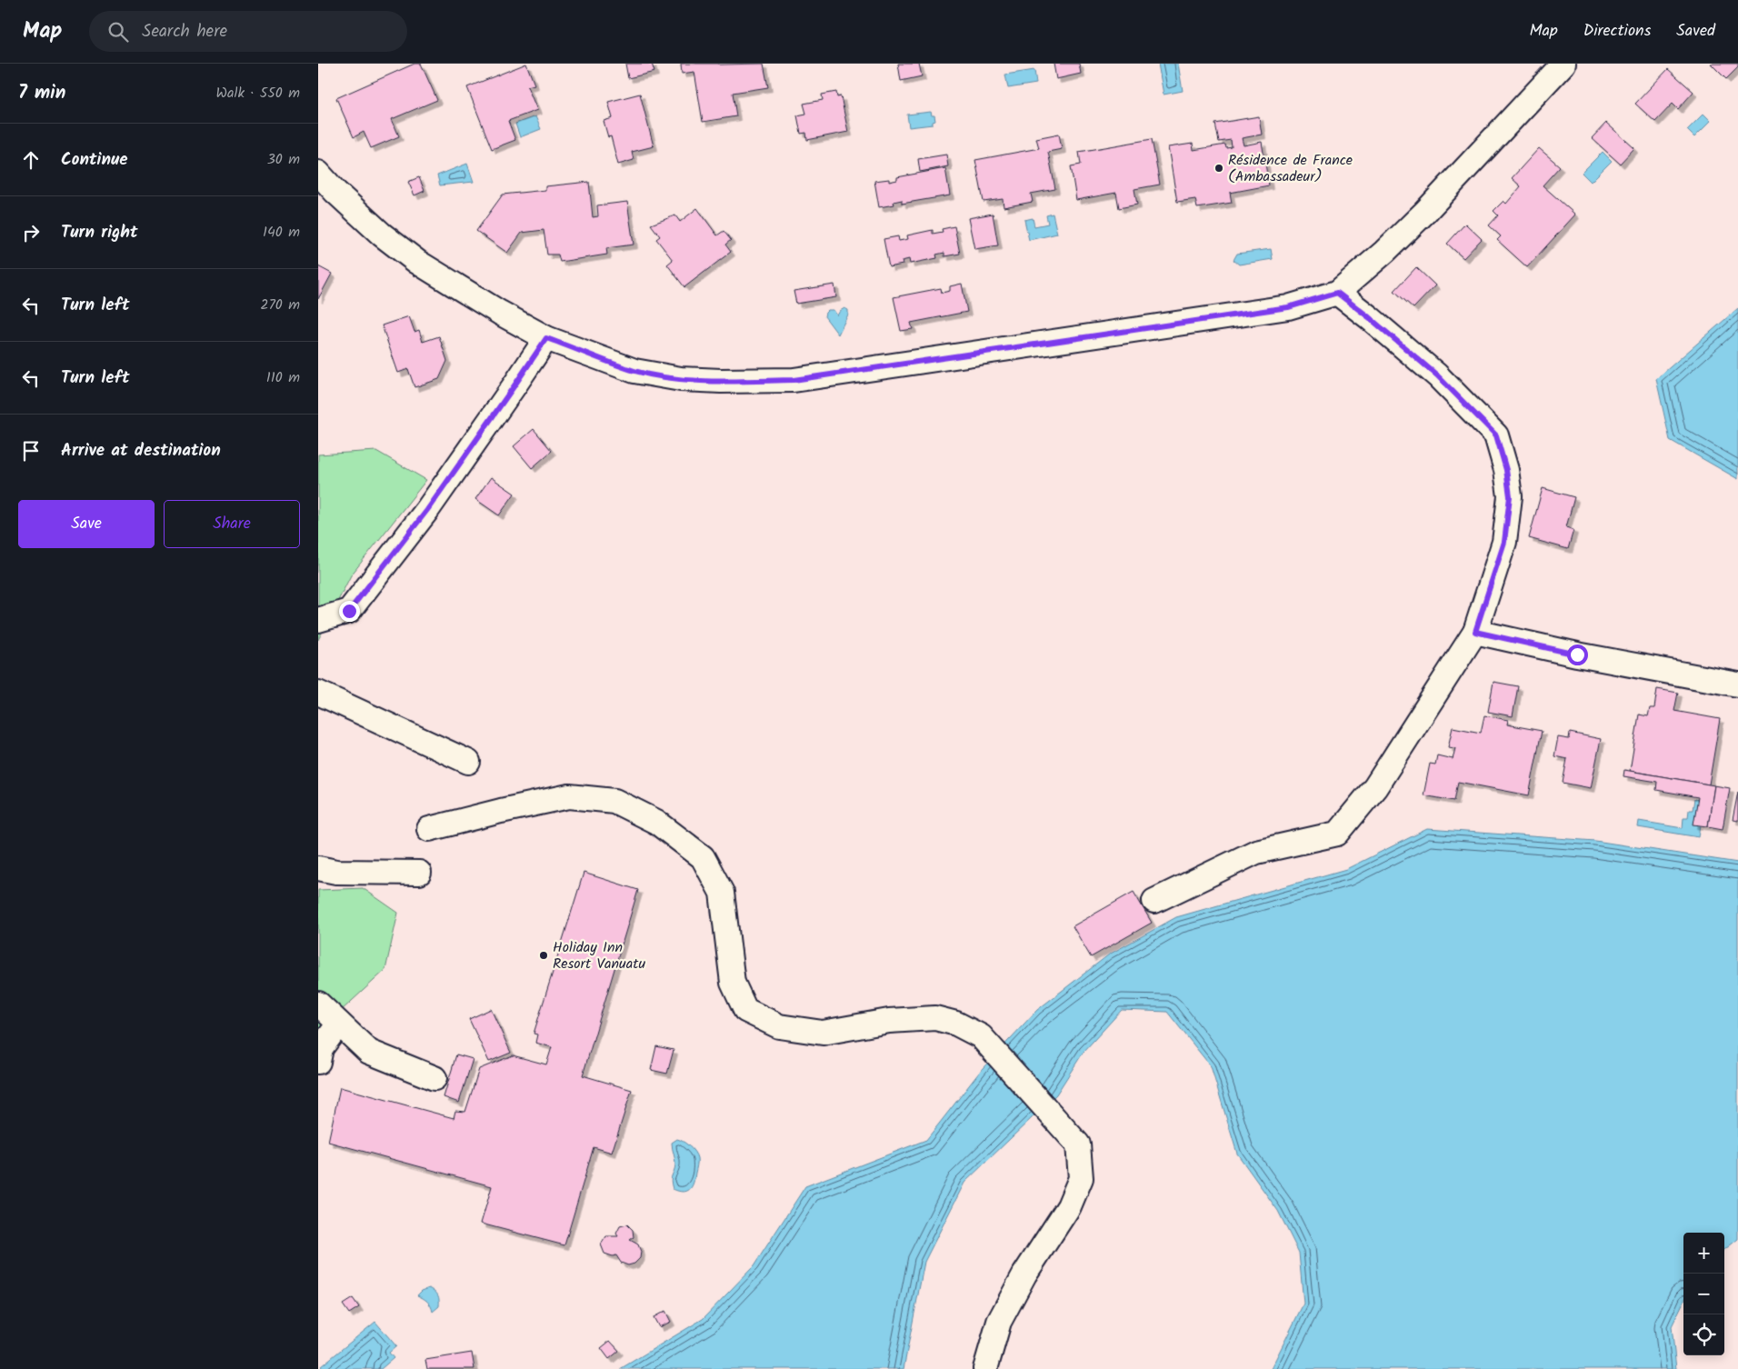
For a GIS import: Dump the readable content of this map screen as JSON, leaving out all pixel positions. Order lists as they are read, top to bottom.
{
  "places": ["Résidence de France (Ambassadeur)", "Holiday Inn Resort Vanuatu"],
  "page": {
    "header": "Map",
    "search": "Search here",
    "nav": ["Map", "Directions", "Saved"],
    "heading": ["7 min", "Walk · 550 m"],
    "list": [
      ["Continue", "30 m"],
      ["Turn right", "140 m"],
      ["Turn left", "270 m"],
      ["Turn left", "110 m"],
      "Arrive at destination"
    ],
    "buttons": ["Save", "Share"],
    "map_buttons": ["+", "−"]
  }
}
